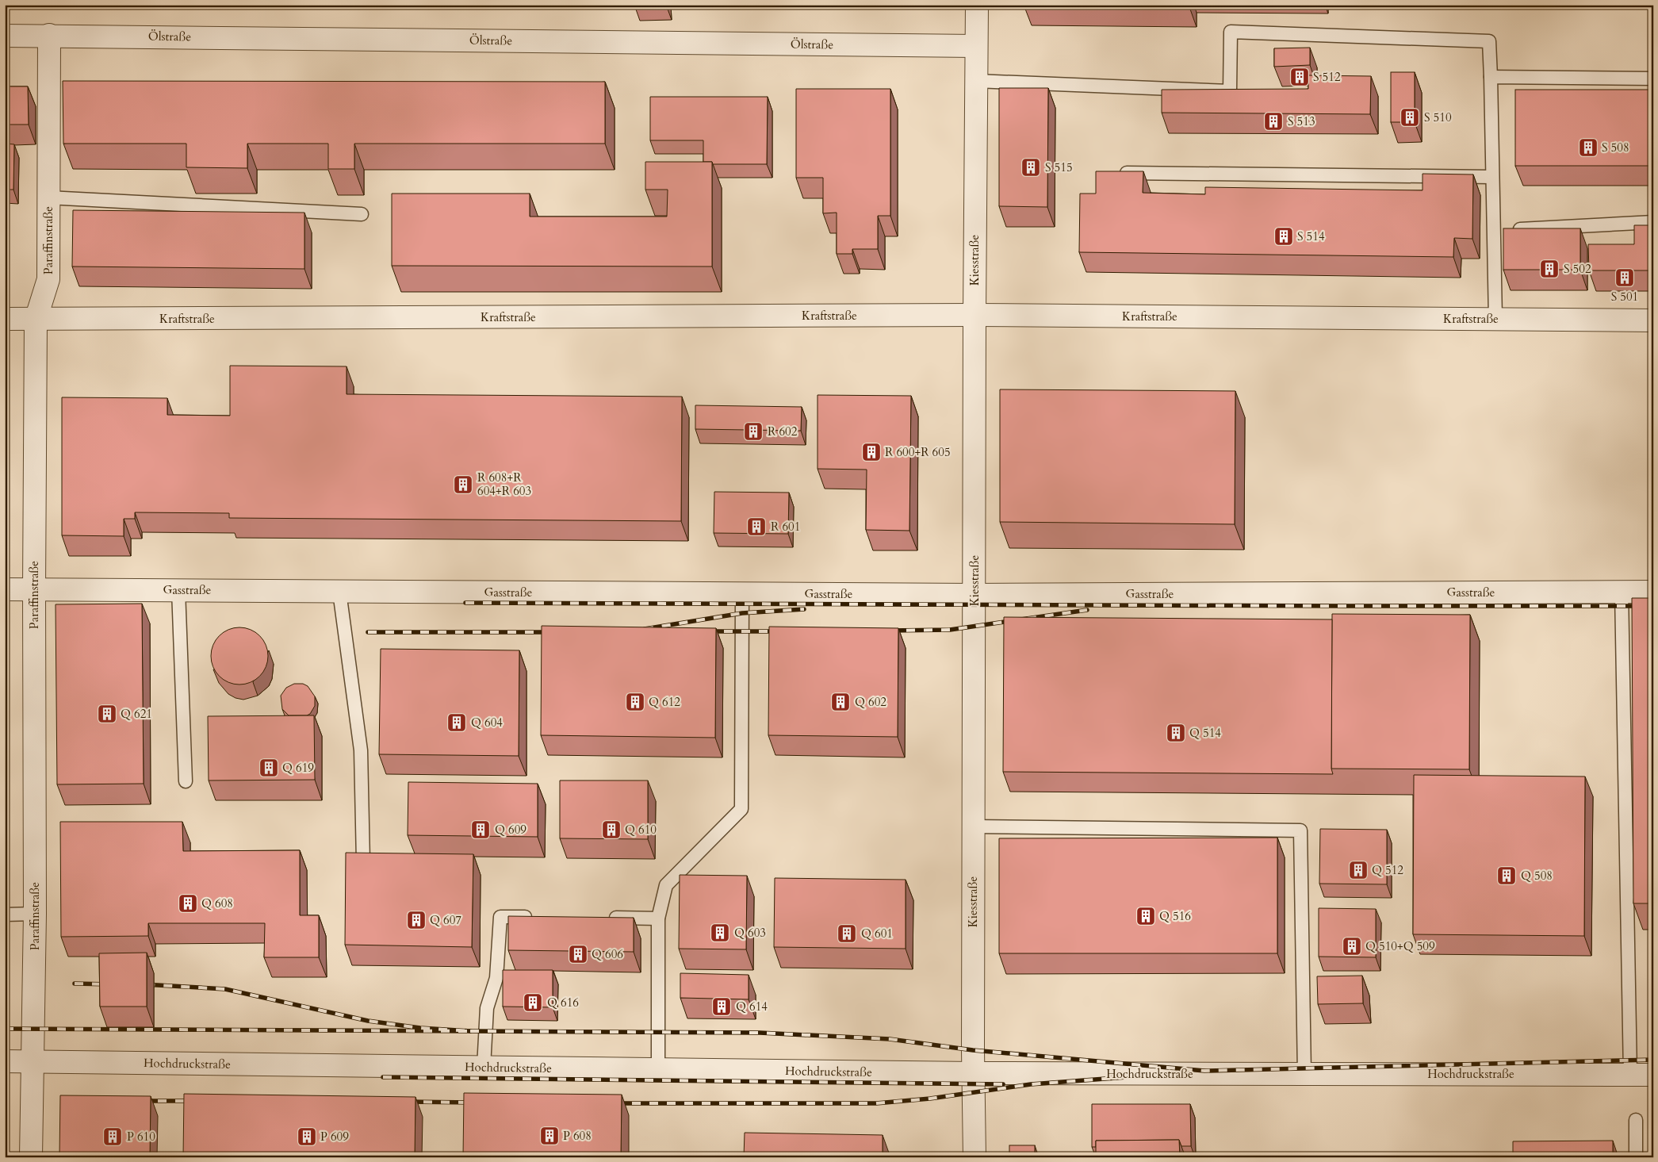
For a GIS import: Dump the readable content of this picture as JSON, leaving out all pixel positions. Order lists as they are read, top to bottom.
{
  "streets": {
    "street": [
      "Ölstraße",
      "Paraffinstraße",
      "Kiesstraße",
      "Kraftstraße",
      "Gasstraße",
      "Hochdruckstraße"
    ]
  },
  "crossings": [
    ["Ölstraße", "Paraffinstraße"],
    ["Ölstraße", "Kiesstraße"],
    ["Paraffinstraße", "Kraftstraße"],
    ["Paraffinstraße", "Gasstraße"],
    ["Paraffinstraße", "Hochdruckstraße"],
    ["Kiesstraße", "Kraftstraße"],
    ["Kiesstraße", "Gasstraße"],
    ["Kiesstraße", "Hochdruckstraße"]
  ],
  "places": {
    "building": [
      "S 512",
      "S 510",
      "S 513",
      "S 508",
      "S 515",
      "S 514",
      "S 502",
      "S 501",
      "R 602",
      "R 600+R 605",
      "R 608+R 604+R 603",
      "R 601",
      "Q 612",
      "Q 602",
      "Q 621",
      "Q 604",
      "Q 514",
      "Q 619",
      "Q 609",
      "Q 610",
      "Q 512",
      "Q 508",
      "Q 608",
      "Q 516",
      "Q 607",
      "Q 603",
      "Q 601",
      "Q 510+Q 509",
      "Q 606",
      "Q 616",
      "Q 614",
      "P 608",
      "P 610",
      "P 609"
    ]
  }
}
